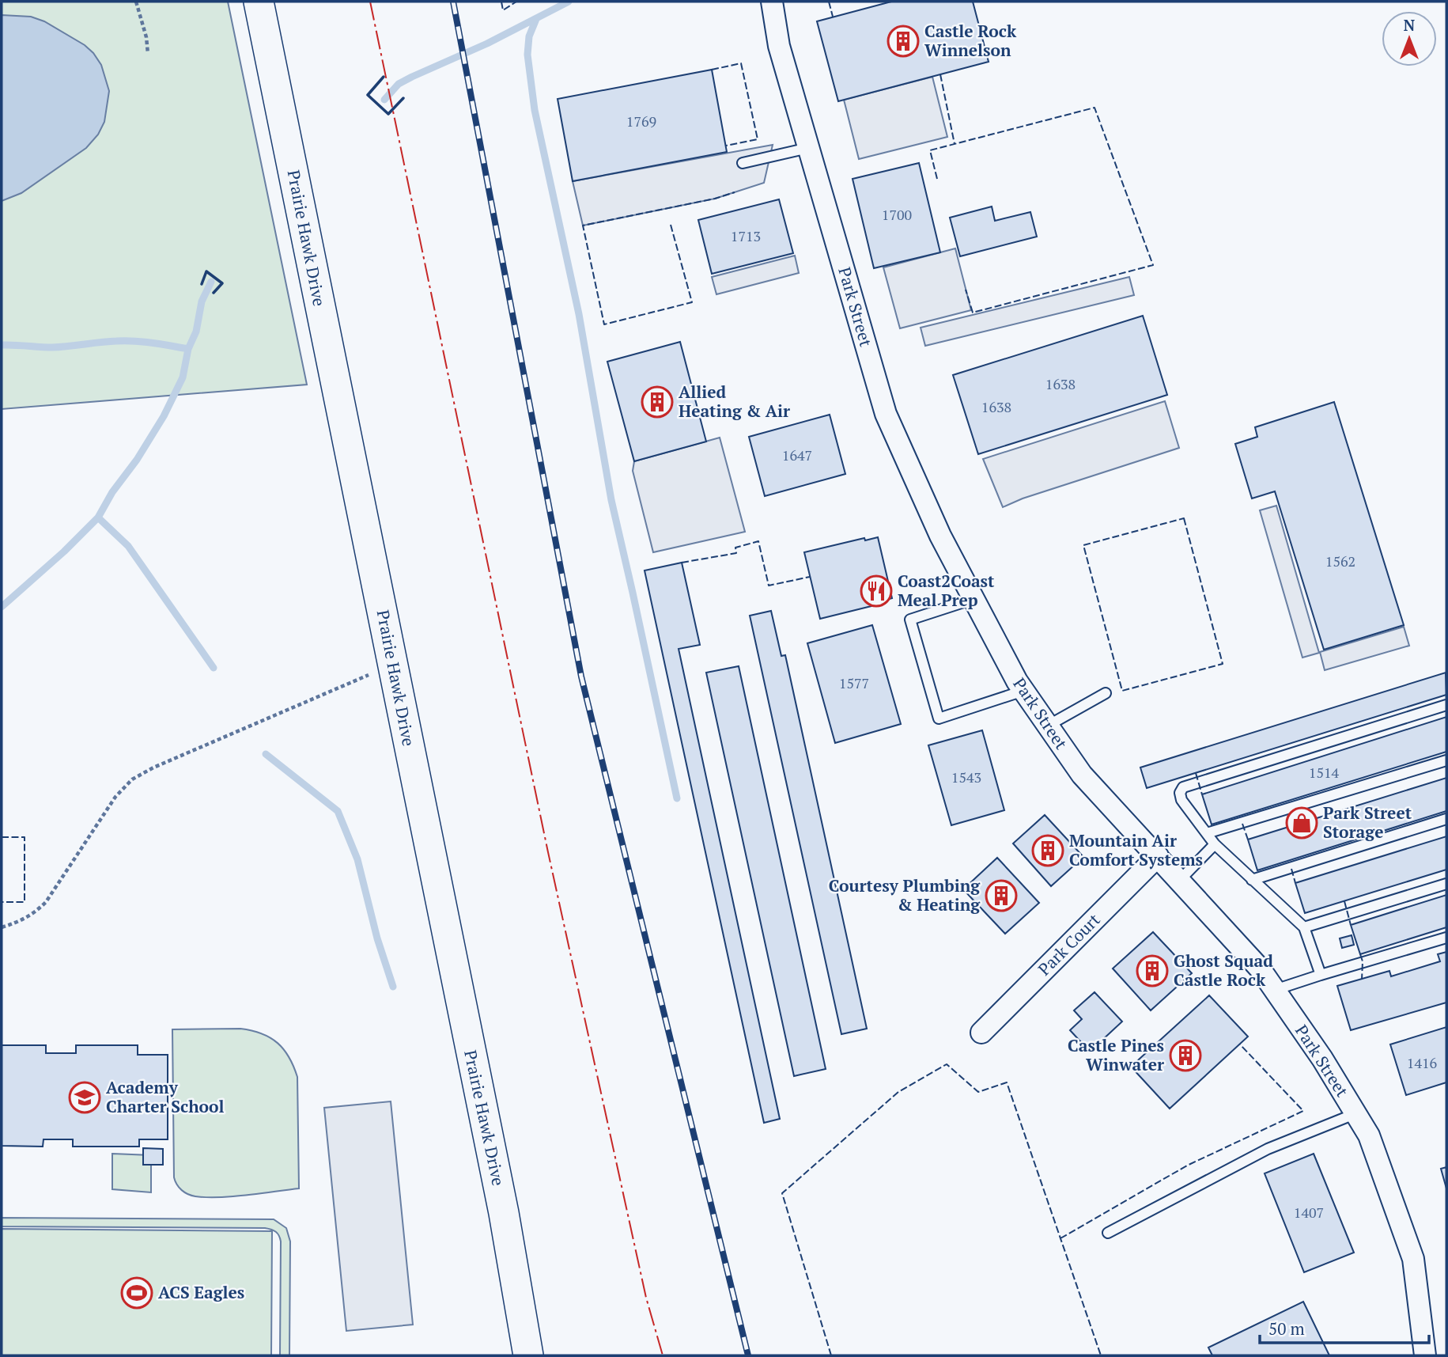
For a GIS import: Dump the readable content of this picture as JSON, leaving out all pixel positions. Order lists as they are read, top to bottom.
{
  "streets": {
    "street": ["Prairie Hawk Drive", "Park Street", "Park Court"]
  },
  "crossings": [
    ["Park Street", "Park Court"]
  ],
  "places": {
    "building": [
      "Castle Rock Winnelson",
      "Allied Heating & Air",
      "Mountain Air Comfort Systems",
      "Courtesy Plumbing & Heating",
      "Ghost Squad Castle Rock",
      "Castle Pines Winwater"
    ],
    "restaurant": ["Coast2Coast Meal Prep"],
    "shop": ["Park Street Storage"],
    "school or university": ["Academy Charter School"],
    "sports": ["ACS Eagles"]
  },
  "house_numbers": [
    "1769",
    "1700",
    "1713",
    "1638",
    "1638",
    "1647",
    "1562",
    "1577",
    "1514",
    "1543",
    "1416",
    "1407"
  ],
  "scale_bar": "50 m",
  "north": "top"
}
